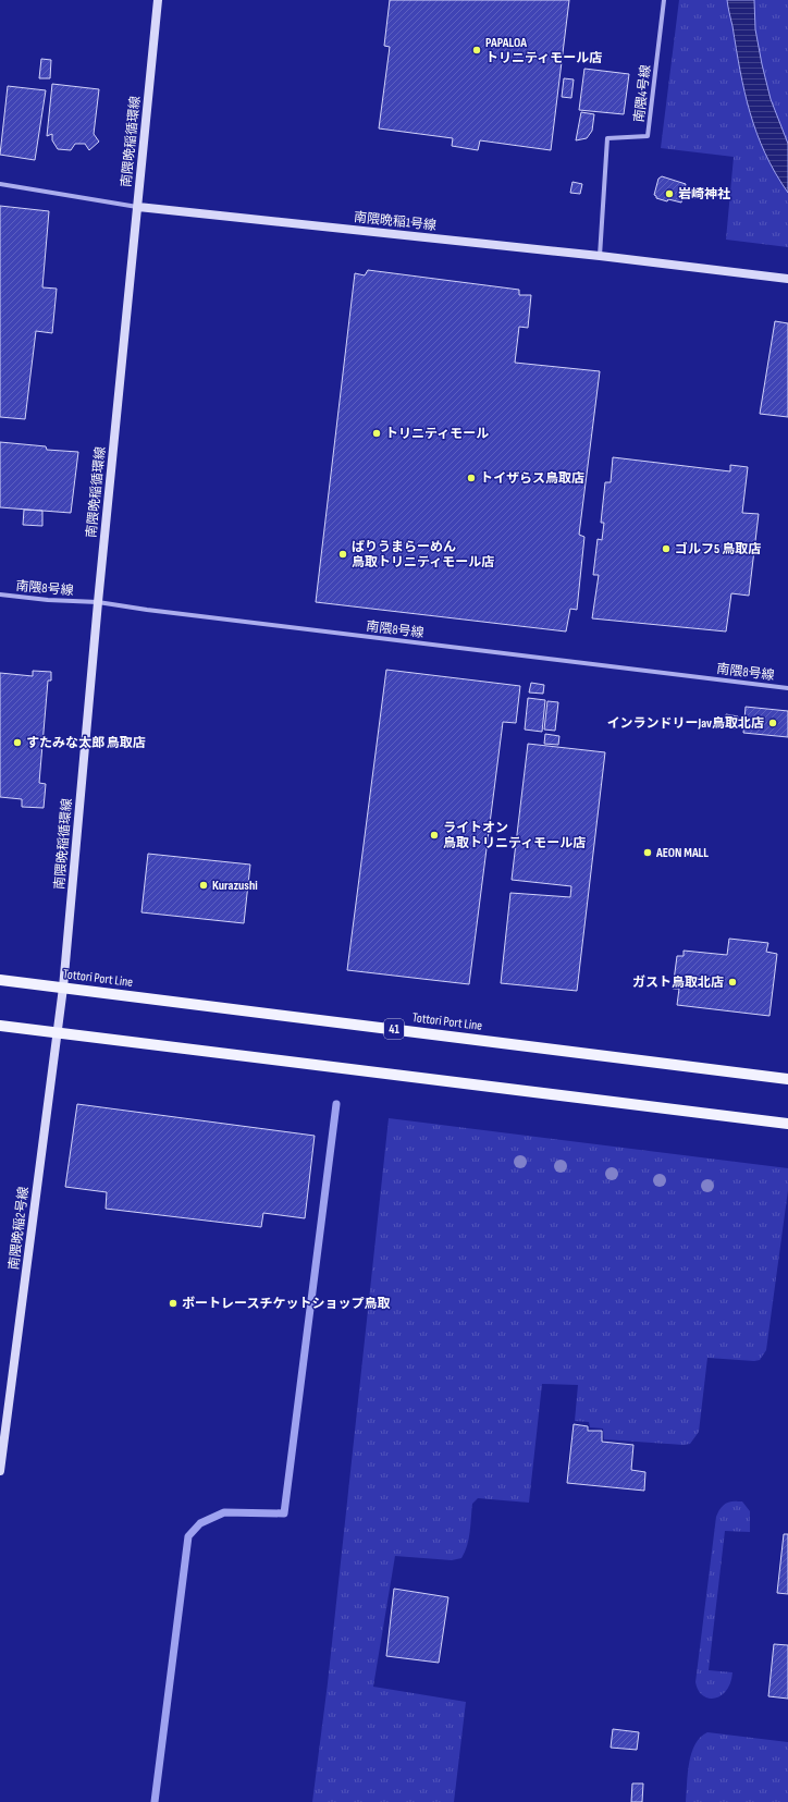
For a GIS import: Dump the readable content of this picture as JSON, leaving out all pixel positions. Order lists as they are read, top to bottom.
{
  "streets": {
    "main road": ["Tottori Port Line", "41"],
    "street": [
      "南隈4号線",
      "南隈晩稲循環線",
      "南隈晩稲1号線",
      "南隈8号線",
      "南隈晩稲2号線"
    ]
  },
  "crossings": [
    ["南隈4号線", "南隈晩稲1号線"],
    ["南隈晩稲循環線", "南隈晩稲1号線"],
    ["南隈晩稲循環線", "南隈8号線"],
    ["南隈晩稲循環線", "Tottori Port Line"],
    ["南隈晩稲循環線", "南隈晩稲2号線"],
    ["Tottori Port Line", "南隈晩稲2号線"]
  ],
  "places": [
    "PAPALOA トリニティモール店",
    "岩崎神社",
    "トリニティモール",
    "トイザらス鳥取店",
    "ゴルフ5 鳥取店",
    "ばりうまらーめん 鳥取トリニティモール店",
    "インランドリーJav鳥取北店",
    "すたみな太郎 鳥取店",
    "ライトオン 鳥取トリニティモール店",
    "AEON MALL",
    "Kurazushi",
    "ガスト鳥取北店",
    "ボートレースチケットショップ鳥取"
  ]
}
